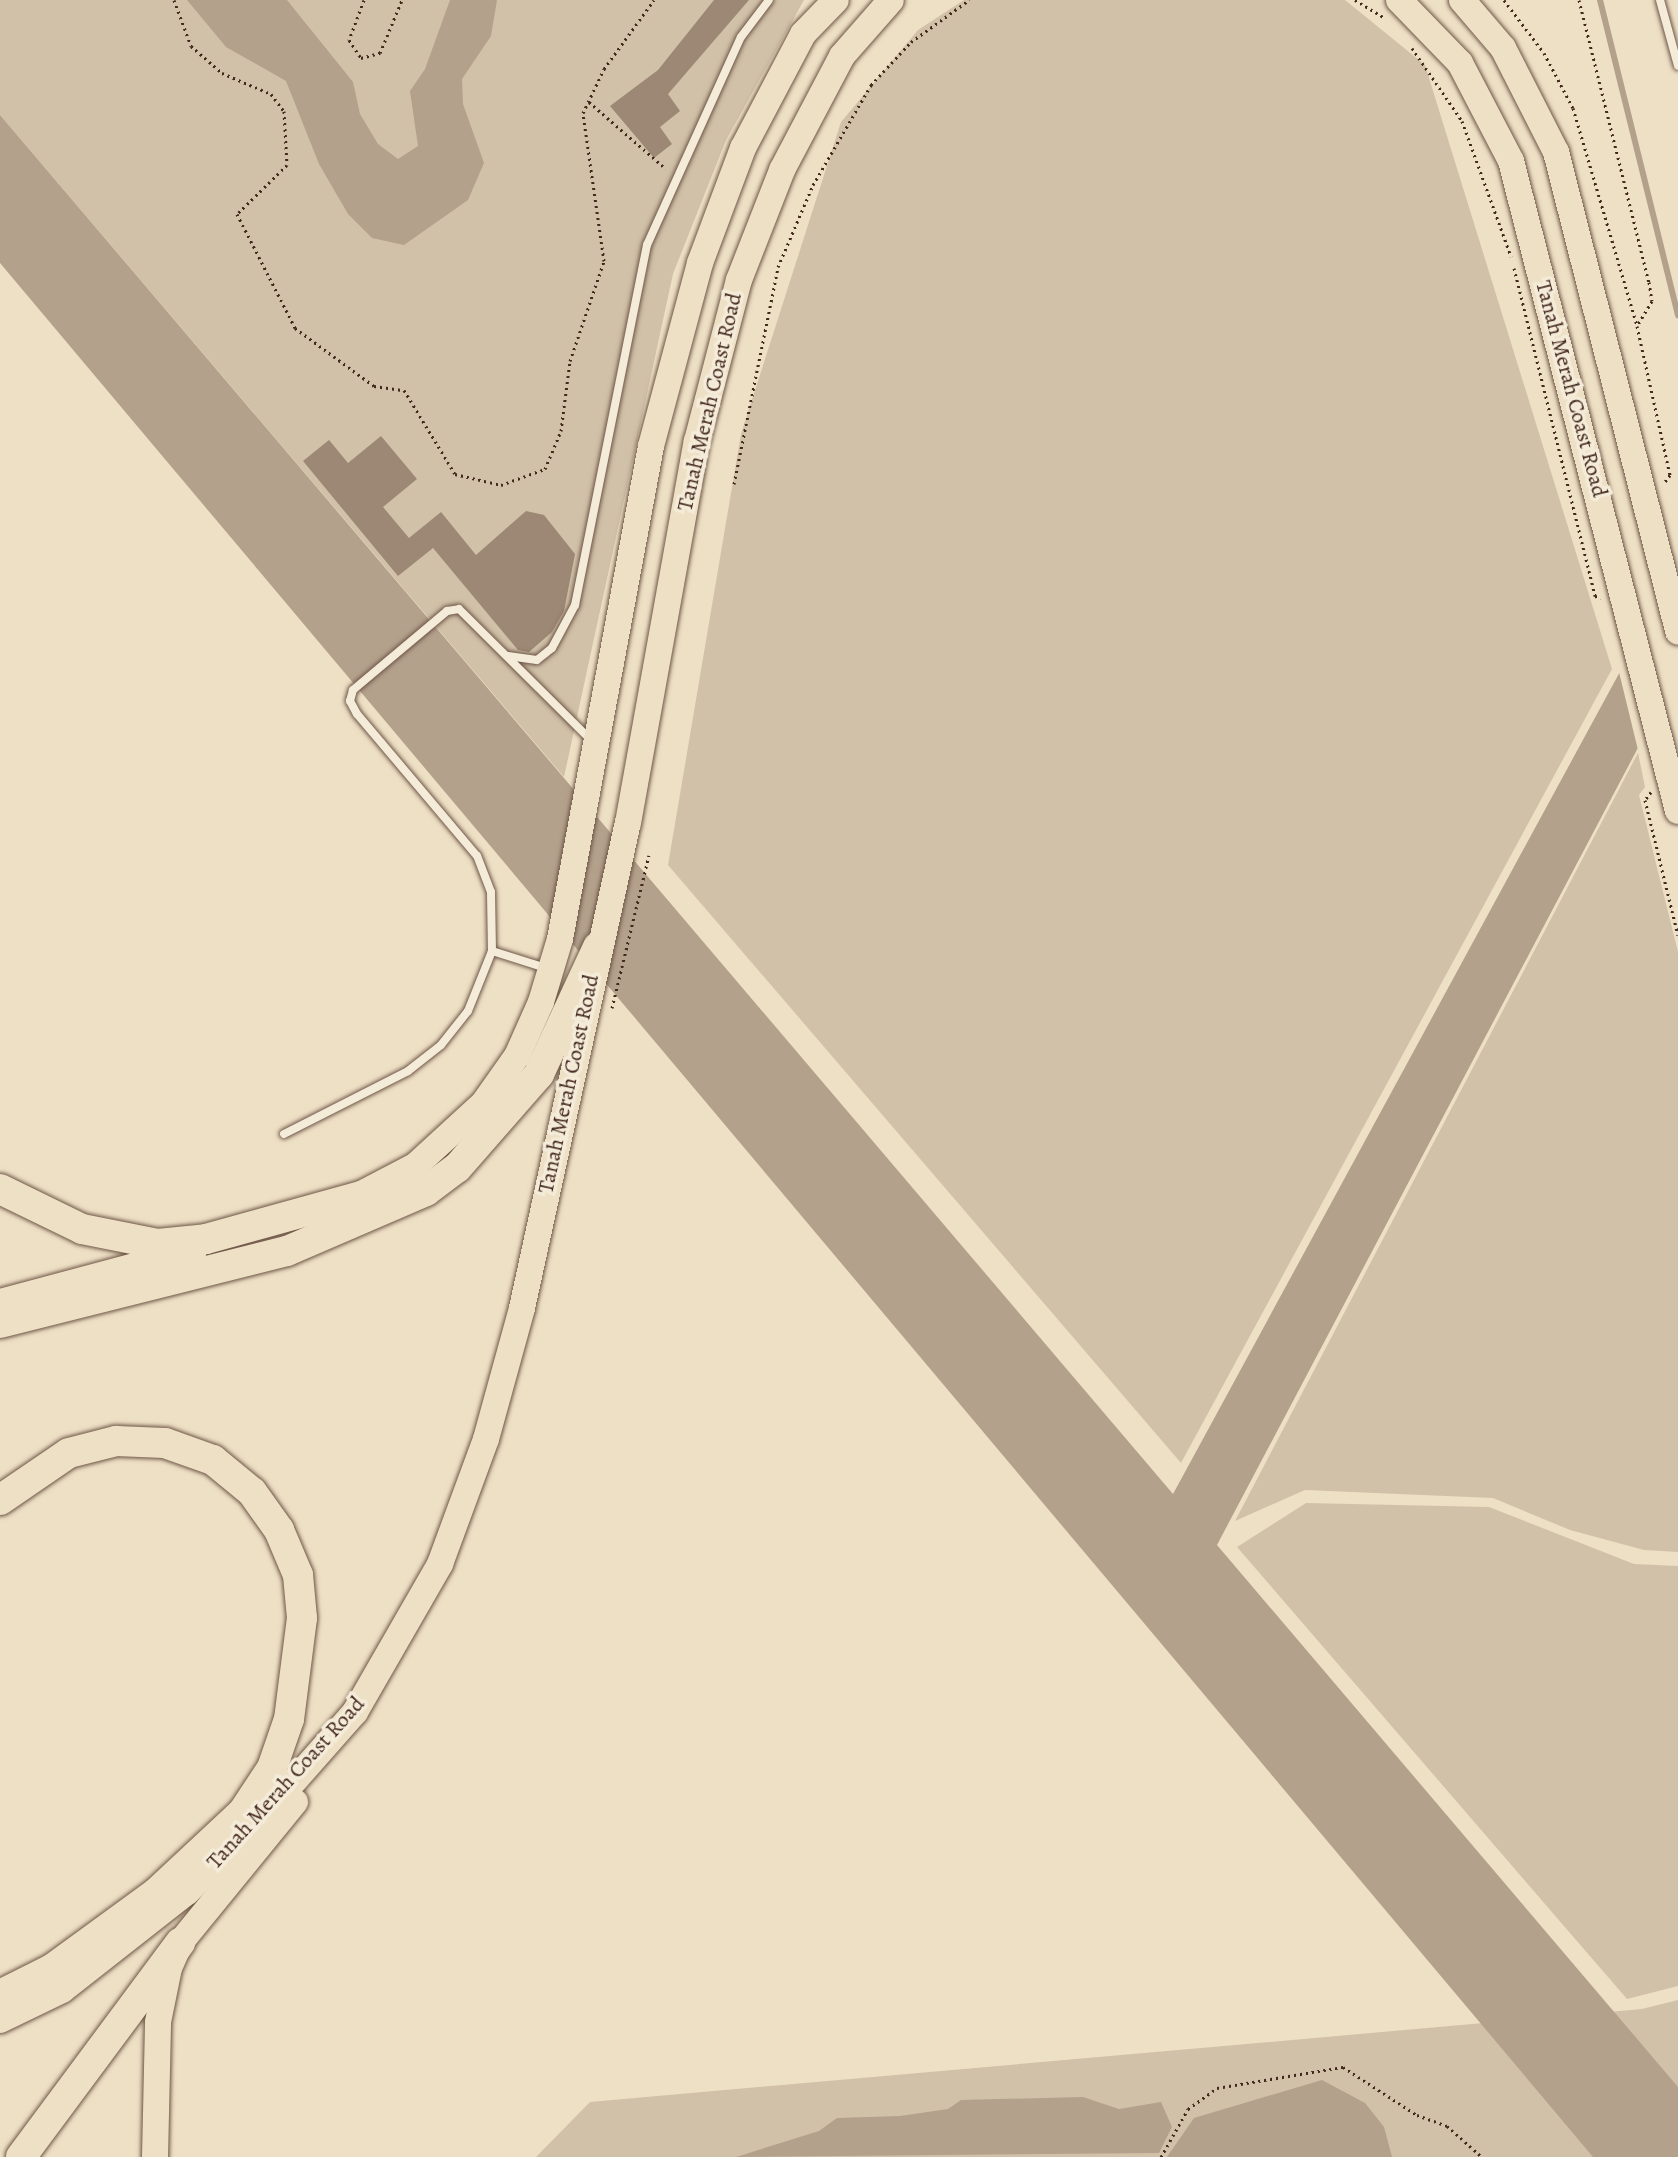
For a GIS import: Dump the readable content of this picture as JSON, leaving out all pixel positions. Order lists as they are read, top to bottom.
{
  "streets": {
    "main road": ["Tanah Merah Coast Road"]
  }
}
